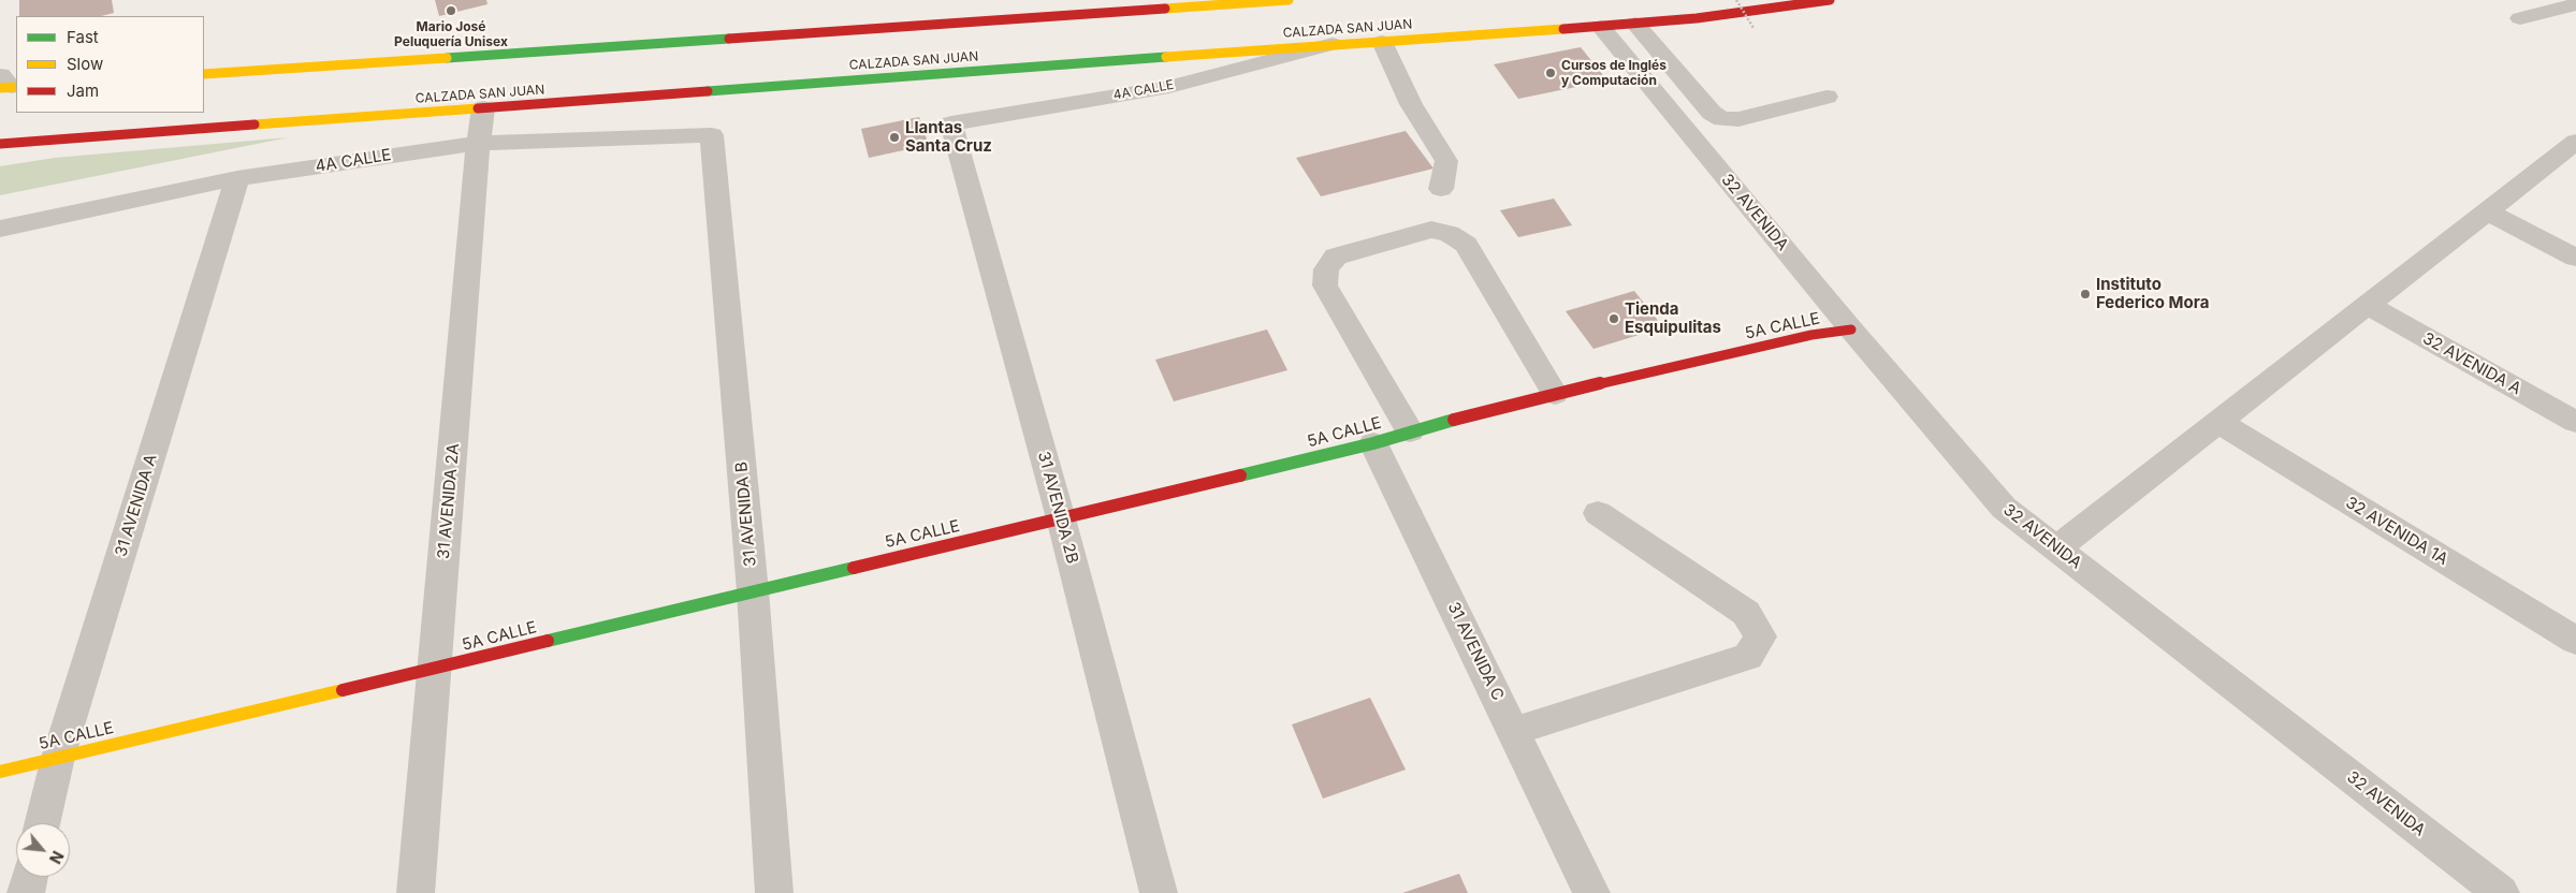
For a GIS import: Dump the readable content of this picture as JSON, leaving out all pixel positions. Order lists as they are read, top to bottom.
{
  "streets": {
    "main road": ["CALZADA SAN JUAN", "5A CALLE"],
    "street": [
      "4A CALLE",
      "32 AVENIDA",
      "32 AVENIDA A",
      "31 AVENIDA 2A",
      "31 AVENIDA A",
      "31 AVENIDA 2B",
      "31 AVENIDA B",
      "32 AVENIDA 1A",
      "31 AVENIDA C"
    ]
  },
  "crossings": [
    ["CALZADA SAN JUAN", "4A CALLE"],
    ["CALZADA SAN JUAN", "32 AVENIDA"],
    ["CALZADA SAN JUAN", "31 AVENIDA 2A"],
    ["4A CALLE", "31 AVENIDA 2A"],
    ["4A CALLE", "31 AVENIDA A"],
    ["4A CALLE", "31 AVENIDA 2B"],
    ["4A CALLE", "31 AVENIDA B"],
    ["32 AVENIDA", "5A CALLE"],
    ["5A CALLE", "31 AVENIDA 2A"],
    ["5A CALLE", "31 AVENIDA A"],
    ["5A CALLE", "31 AVENIDA 2B"],
    ["5A CALLE", "31 AVENIDA B"],
    ["5A CALLE", "31 AVENIDA C"]
  ],
  "places": [
    "Mario José Peluquería Unisex",
    "Cursos de Inglés y Computación",
    "Llantas Santa Cruz",
    "Instituto Federico Mora",
    "Tienda Esquipulitas"
  ],
  "legend": ["Fast", "Slow", "Jam"],
  "north": "bottom right"
}
